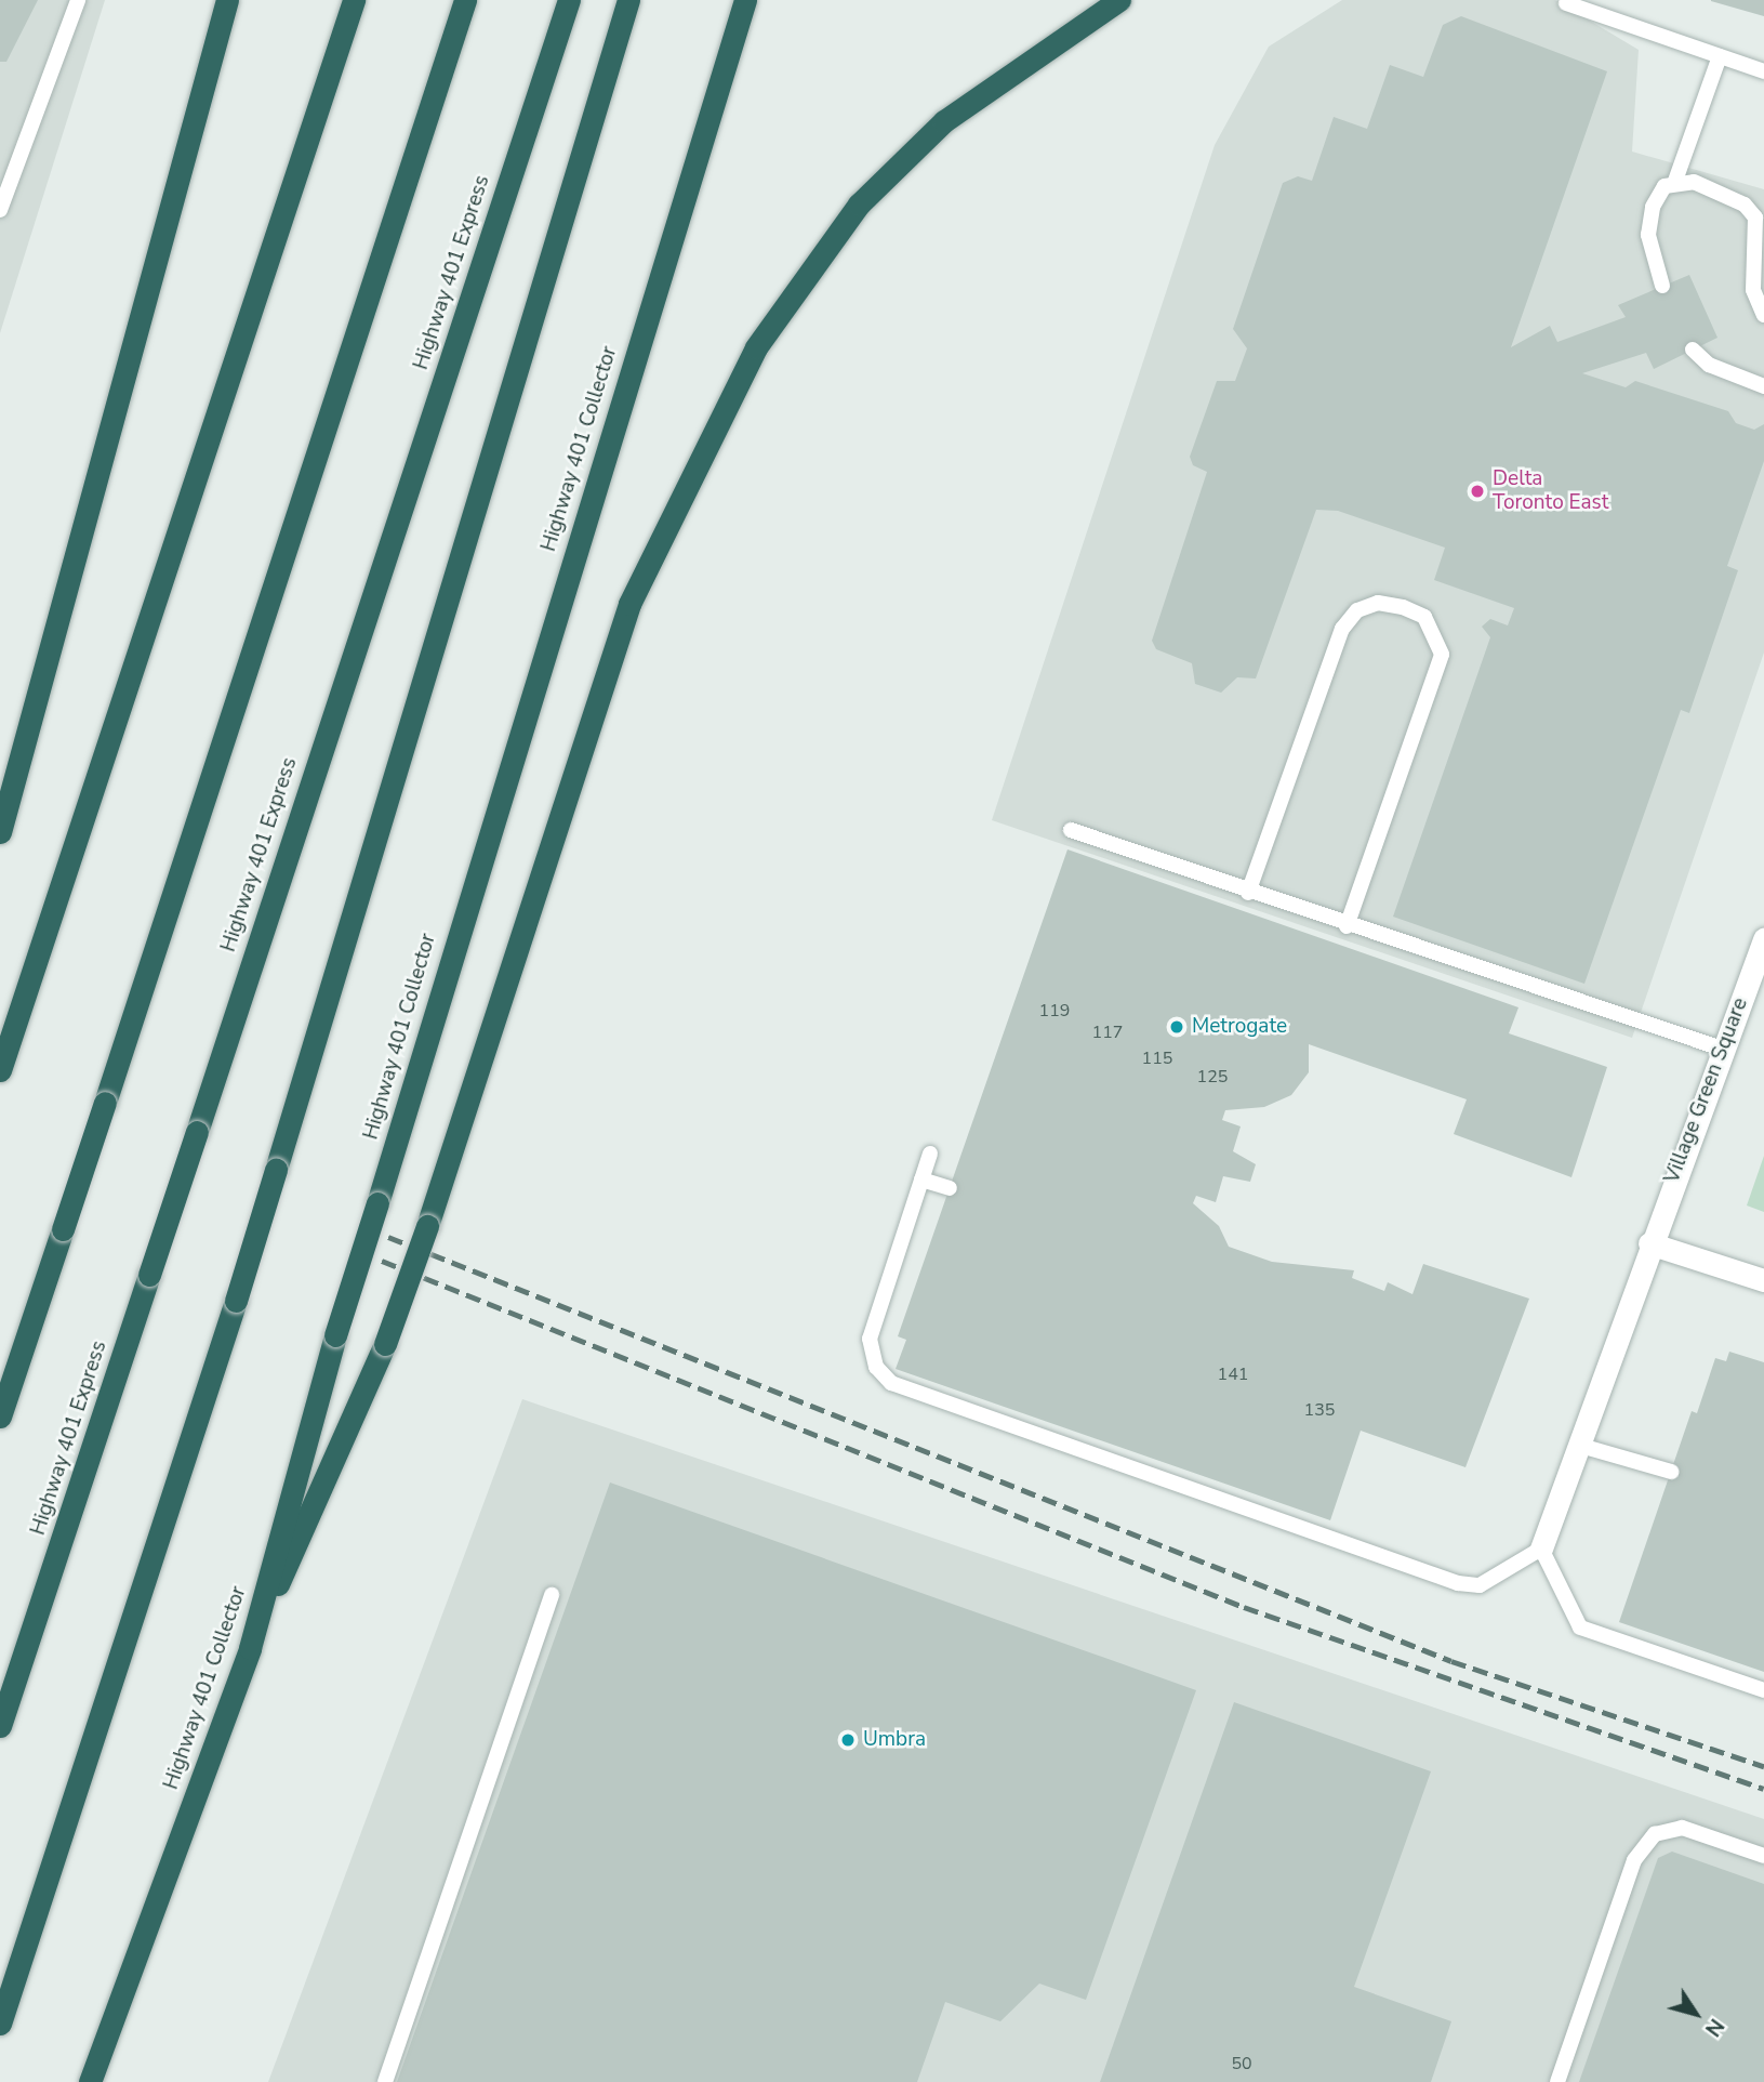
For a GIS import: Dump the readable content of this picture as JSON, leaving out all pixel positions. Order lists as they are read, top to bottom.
{
  "streets": {
    "highway": ["Highway 401 Express", "Highway 401 Collector"],
    "street": ["Village Green Square"]
  },
  "places": ["Delta Toronto East", "Metrogate", "Umbra"],
  "house_numbers": [
    "119",
    "117",
    "115",
    "125",
    "141",
    "135",
    "50"
  ],
  "north": "bottom right"
}
